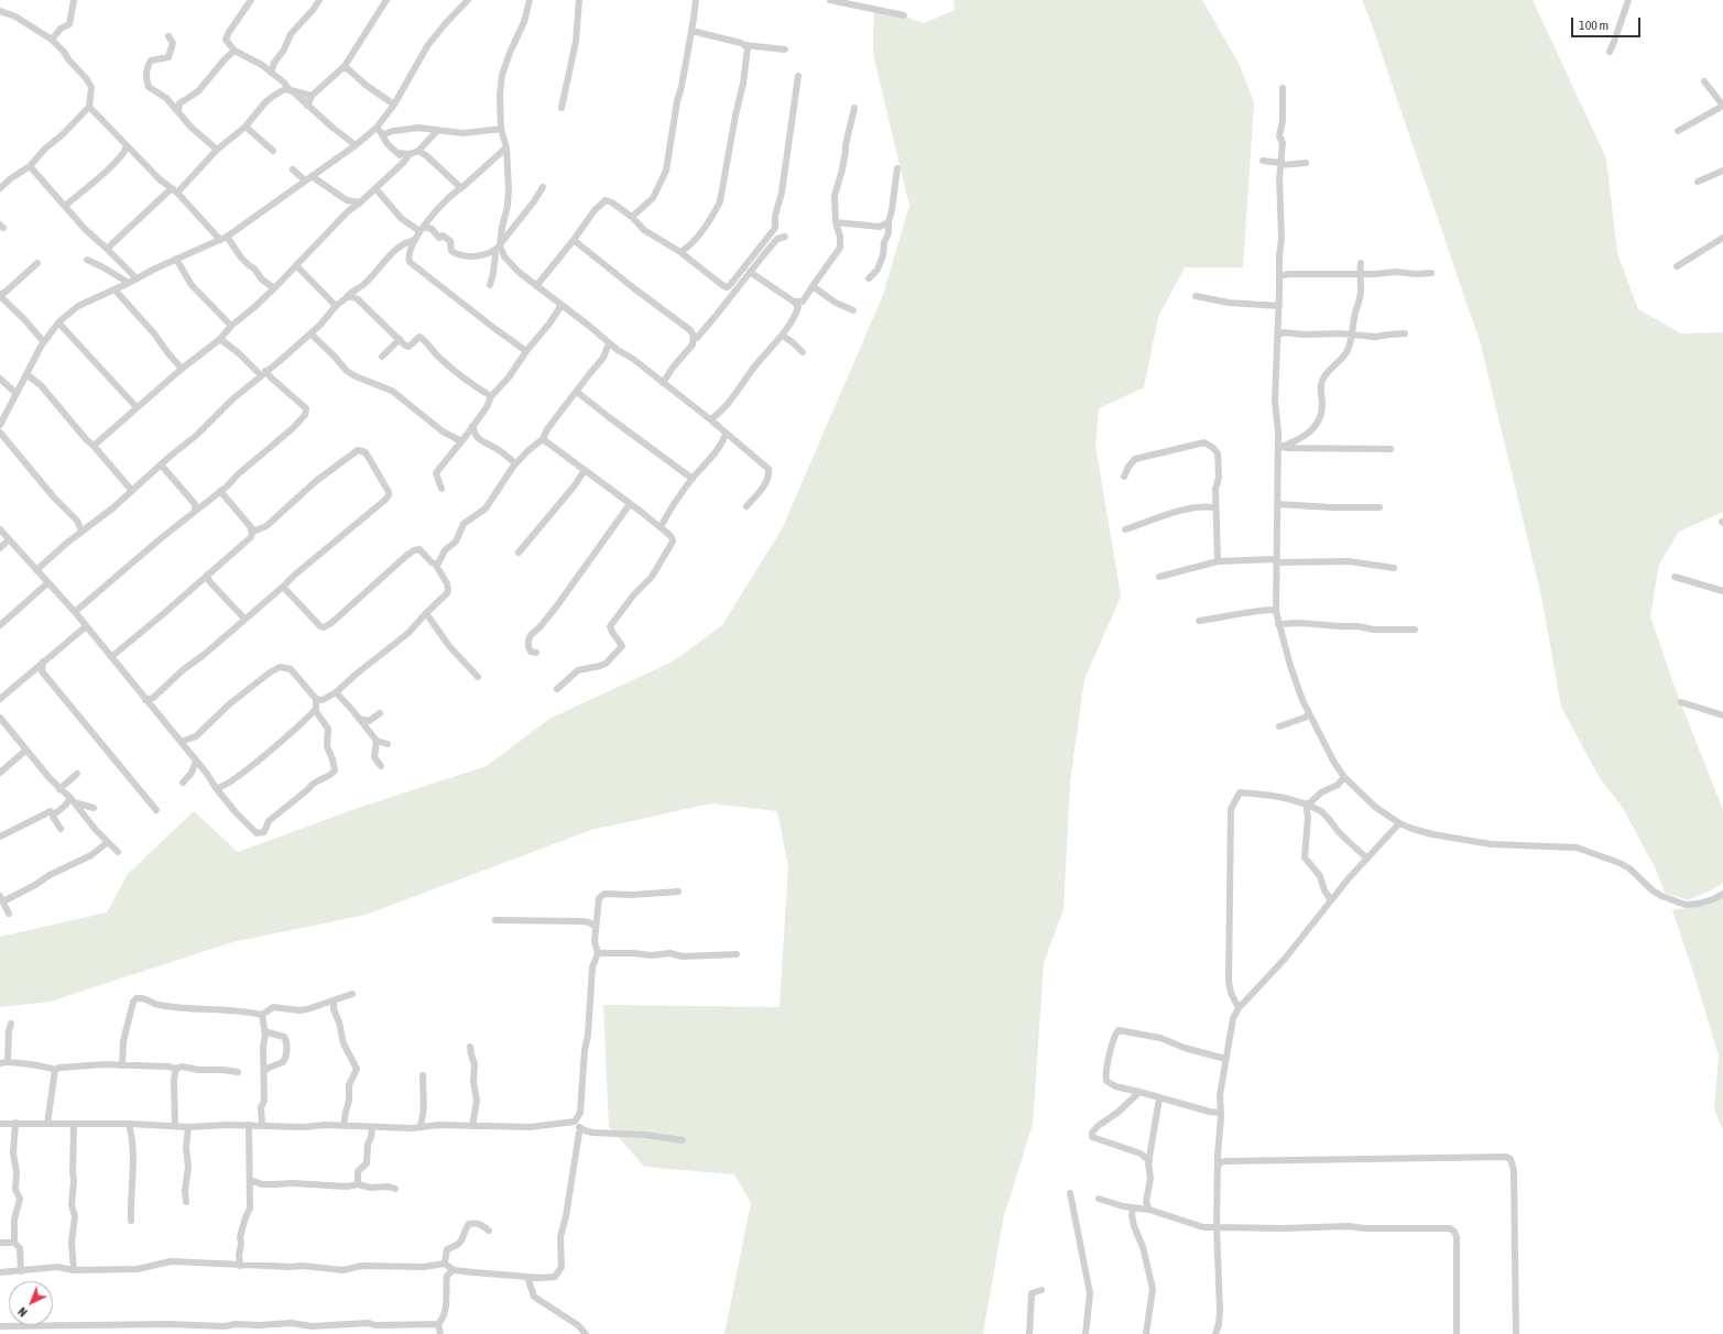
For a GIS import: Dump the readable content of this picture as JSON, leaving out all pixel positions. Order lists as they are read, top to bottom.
{
  "scale_bar": "100 m",
  "north": "bottom left"
}
